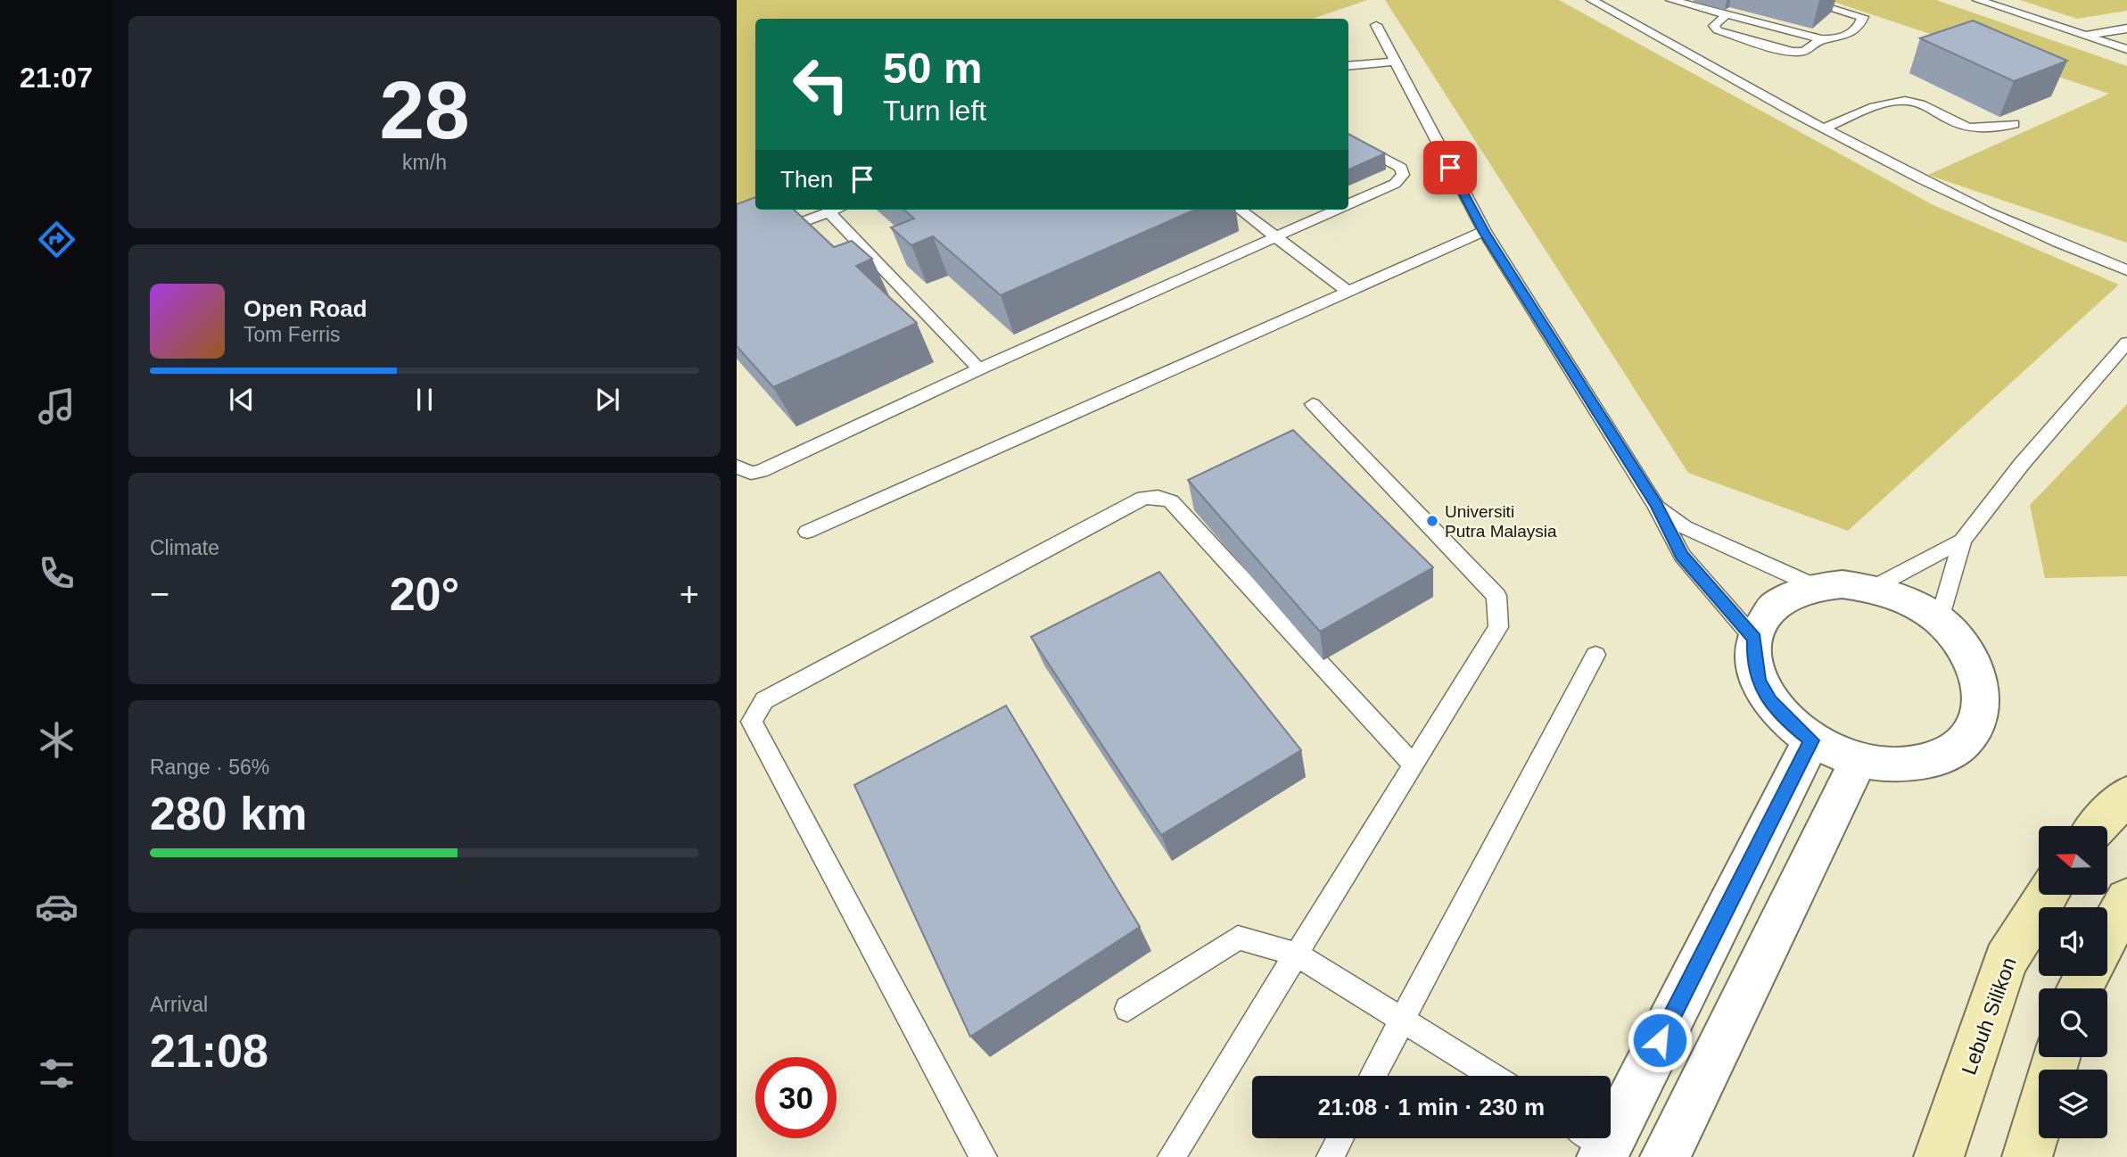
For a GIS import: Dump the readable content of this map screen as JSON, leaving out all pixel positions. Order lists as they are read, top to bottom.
{
  "streets": {
    "street": ["Lebuh Silikon"]
  },
  "places": ["Universiti Putra Malaysia"],
  "north": "left",
  "page": {
    "tabs": "21:07",
    "tile": [
      ["28", "km/h"],
      "Climate",
      ["Range · 56%", "280 km"],
      ["Arrival", "21:08"]
    ],
    "turn": ["50 m", "Turn left"],
    "then": "Then",
    "song": ["Open Road", "Tom Ferris"],
    "heat": ["−", "20°", "+"],
    "limit": "30",
    "trip": "21:08 · 1 min · 230 m"
  }
}
